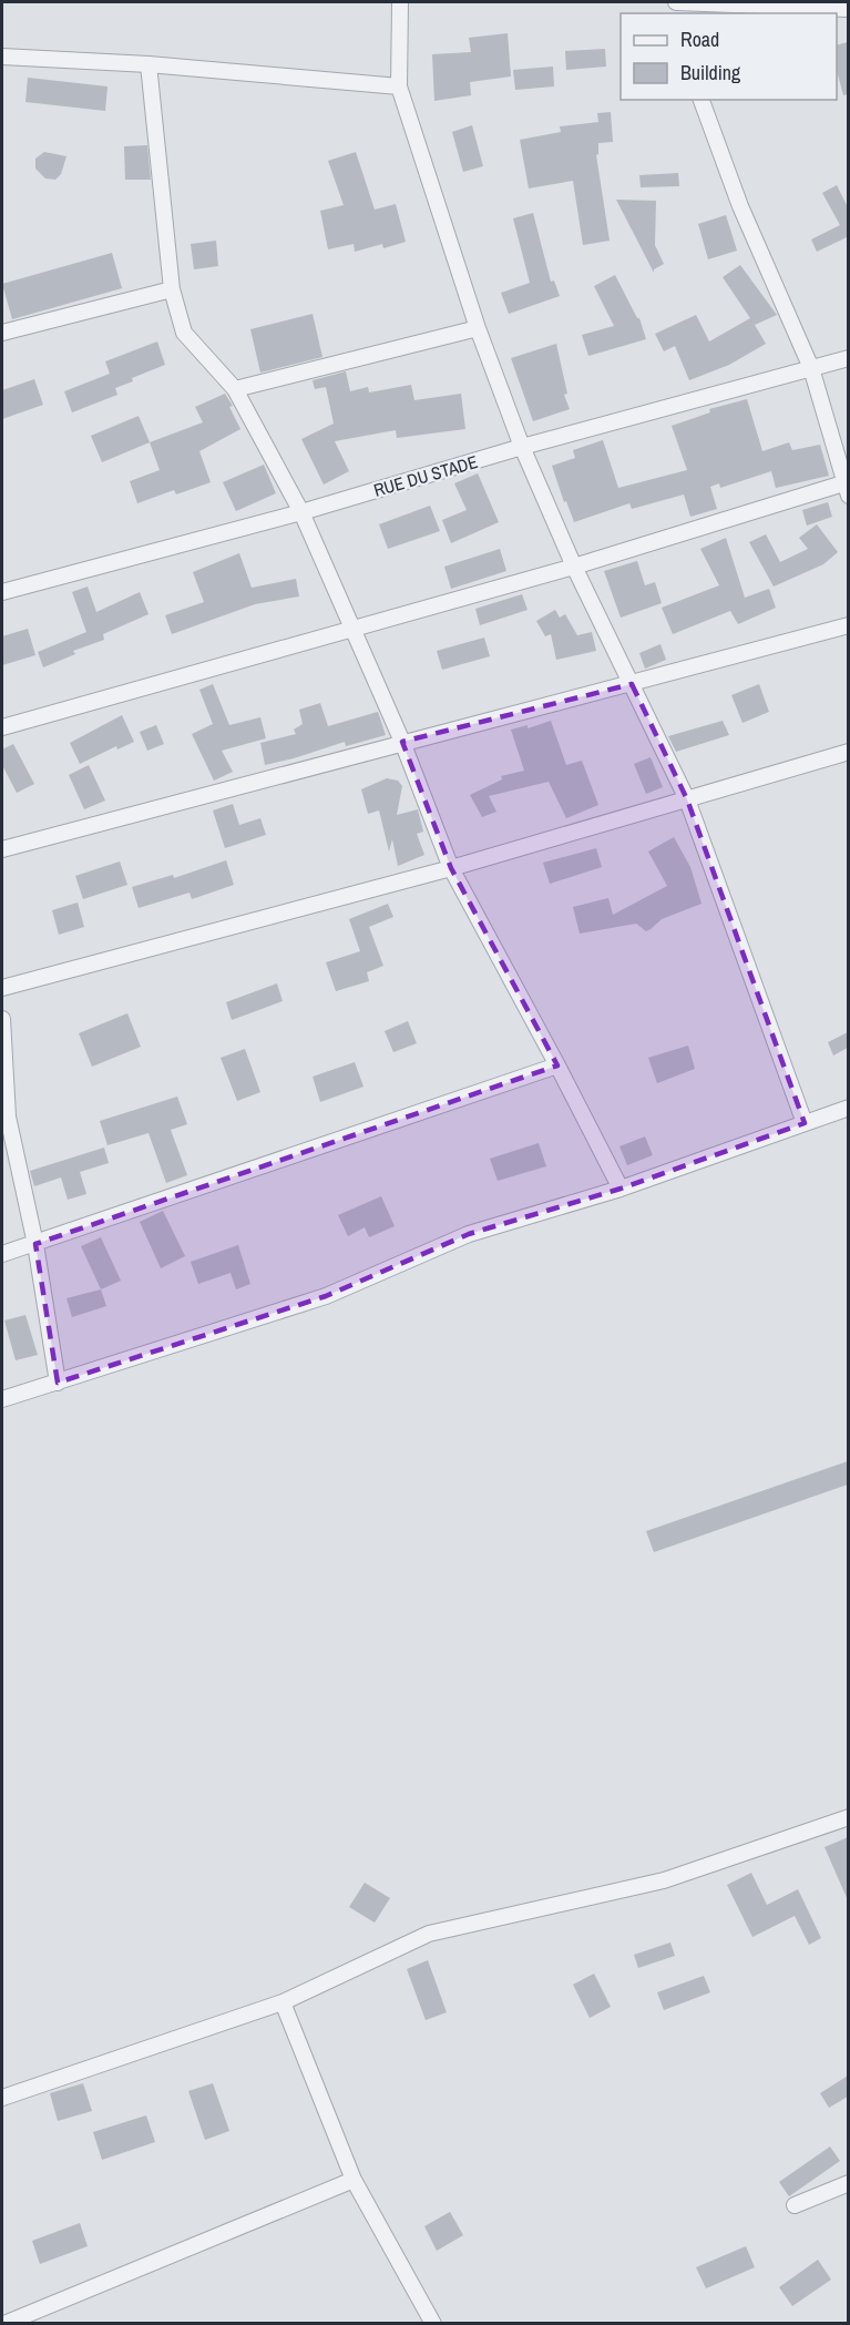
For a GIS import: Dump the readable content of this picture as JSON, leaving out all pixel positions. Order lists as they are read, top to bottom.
{
  "streets": {
    "street": ["RUE DU STADE"]
  },
  "legend": ["Road", "Building"]
}
